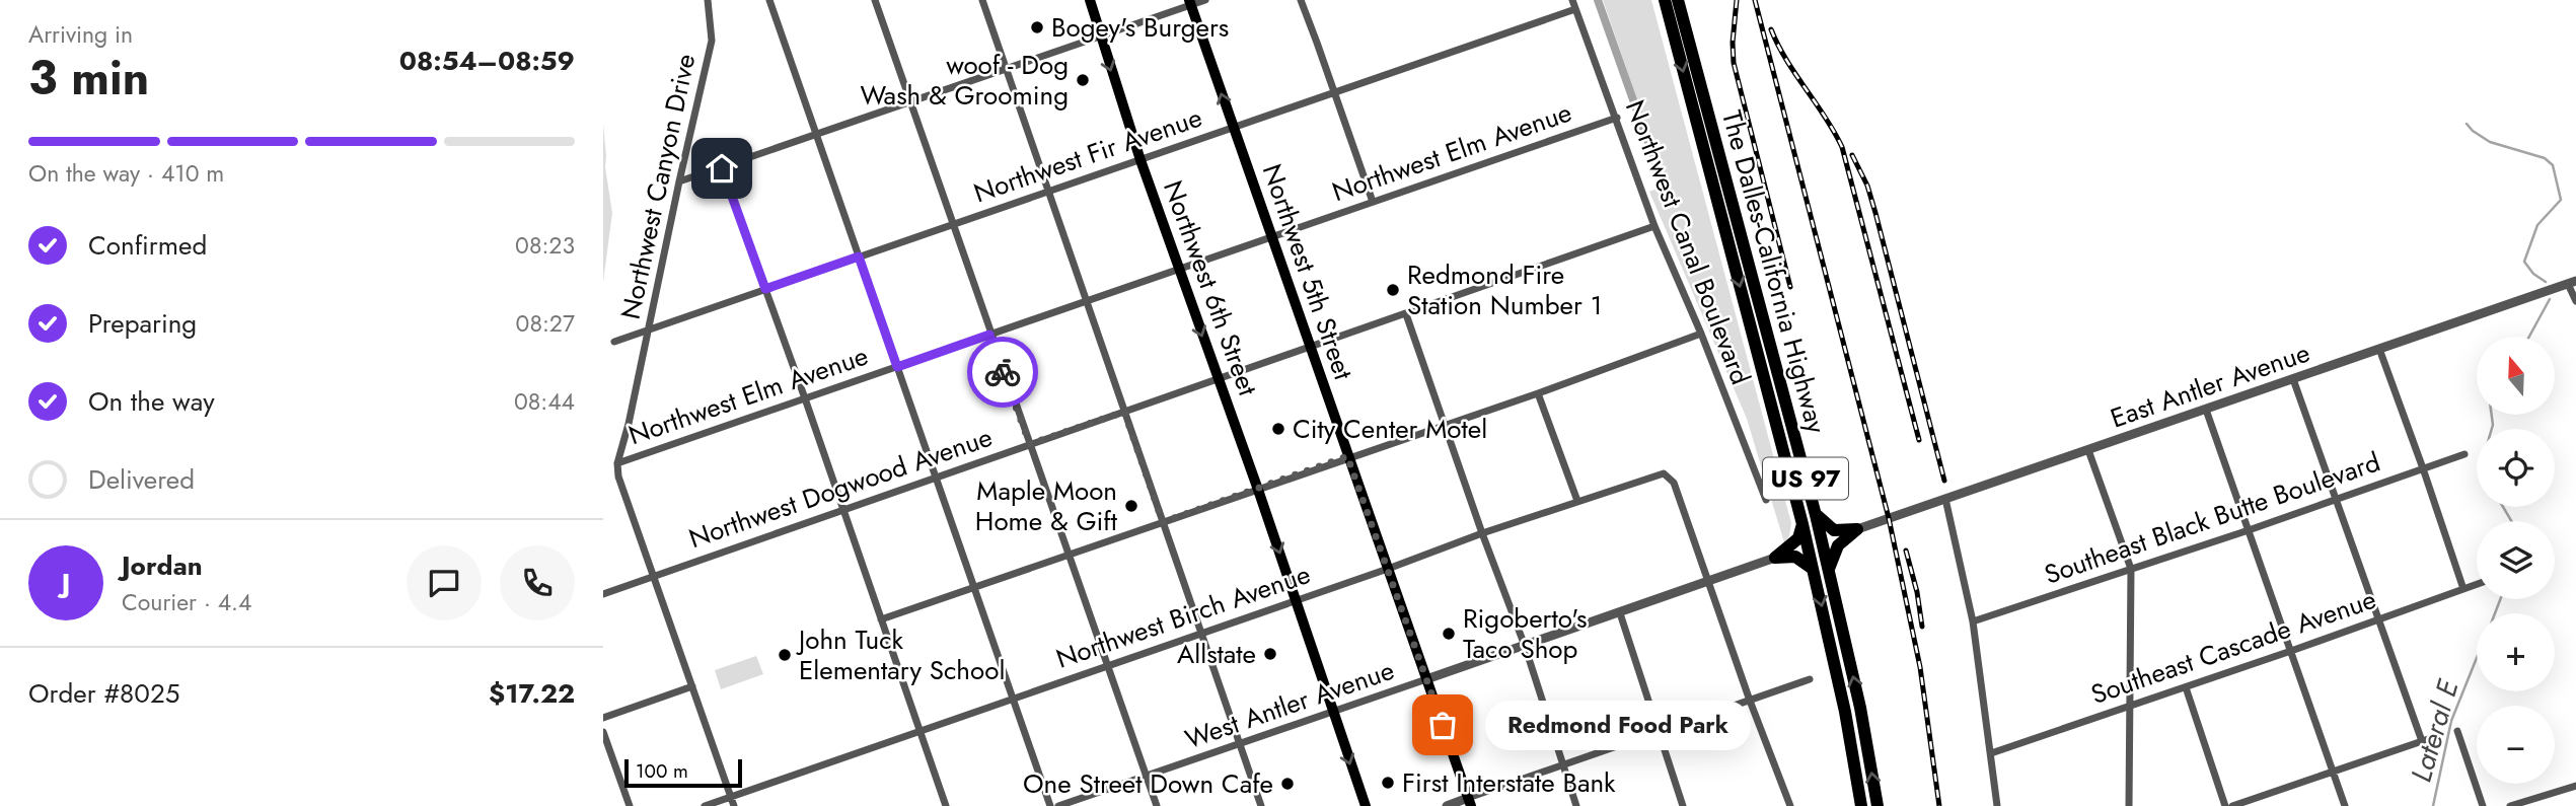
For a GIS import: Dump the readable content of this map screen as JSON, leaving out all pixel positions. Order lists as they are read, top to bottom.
{
  "streets": {
    "highway": ["The Dalles-California Highway", "US 97"],
    "main road": ["Northwest 5th Street", "Northwest 6th Street"],
    "street": [
      "Northwest Elm Avenue",
      "Northwest Fir Avenue",
      "Northwest Canyon Drive",
      "Northwest Canal Boulevard",
      "East Antler Avenue",
      "Northwest Dogwood Avenue",
      "Southeast Black Butte Boulevard",
      "Northwest Birch Avenue",
      "Southeast Cascade Avenue",
      "West Antler Avenue"
    ]
  },
  "crossings": [
    ["Northwest Elm Avenue", "Northwest Canyon Drive"],
    ["Northwest Elm Avenue", "Northwest Canal Boulevard"],
    ["Northwest Elm Avenue", "Northwest 5th Street"],
    ["Northwest Elm Avenue", "Northwest 6th Street"],
    ["Northwest Fir Avenue", "Northwest Canyon Drive"],
    ["Northwest Fir Avenue", "Northwest Canal Boulevard"],
    ["Northwest Fir Avenue", "Northwest 5th Street"],
    ["Northwest Fir Avenue", "Northwest 6th Street"],
    ["Northwest Canal Boulevard", "Northwest Dogwood Avenue"],
    ["Northwest 5th Street", "Northwest Dogwood Avenue"],
    ["Northwest 5th Street", "Northwest Birch Avenue"],
    ["Northwest 5th Street", "West Antler Avenue"],
    ["Northwest 6th Street", "Northwest Dogwood Avenue"],
    ["Northwest 6th Street", "Northwest Birch Avenue"],
    ["Northwest 6th Street", "West Antler Avenue"],
    ["Northwest Birch Avenue", "West Antler Avenue"]
  ],
  "one_way": ["Northwest 6th Street"],
  "water": ["Lateral E"],
  "places": [
    "Bogey's Burgers",
    "woof - Dog Wash & Grooming",
    "Redmond Fire Station Number 1",
    "City Center Motel",
    "Maple Moon Home & Gift",
    "Rigoberto's Taco Shop",
    "Allstate",
    "John Tuck Elementary School",
    "Redmond Food Park",
    "First Interstate Bank",
    "One Street Down Cafe"
  ],
  "scale_bar": "100 m",
  "north": "top",
  "page": {
    "heading": ["3 min", "Arriving in", "08:54–08:59"],
    "panel": [
      "Jordan",
      "Courier · 4.4",
      "Order #8025",
      "$17.22"
    ],
    "bar": "On the way · 410 m",
    "list": [
      ["Confirmed", "08:23"],
      ["Preparing", "08:27"],
      ["On the way", "08:44"],
      "Delivered"
    ],
    "map_buttons": ["+", "−"],
    "round": "J",
    "bubble": "Redmond Food Park",
    "scale": "100 m"
  }
}
